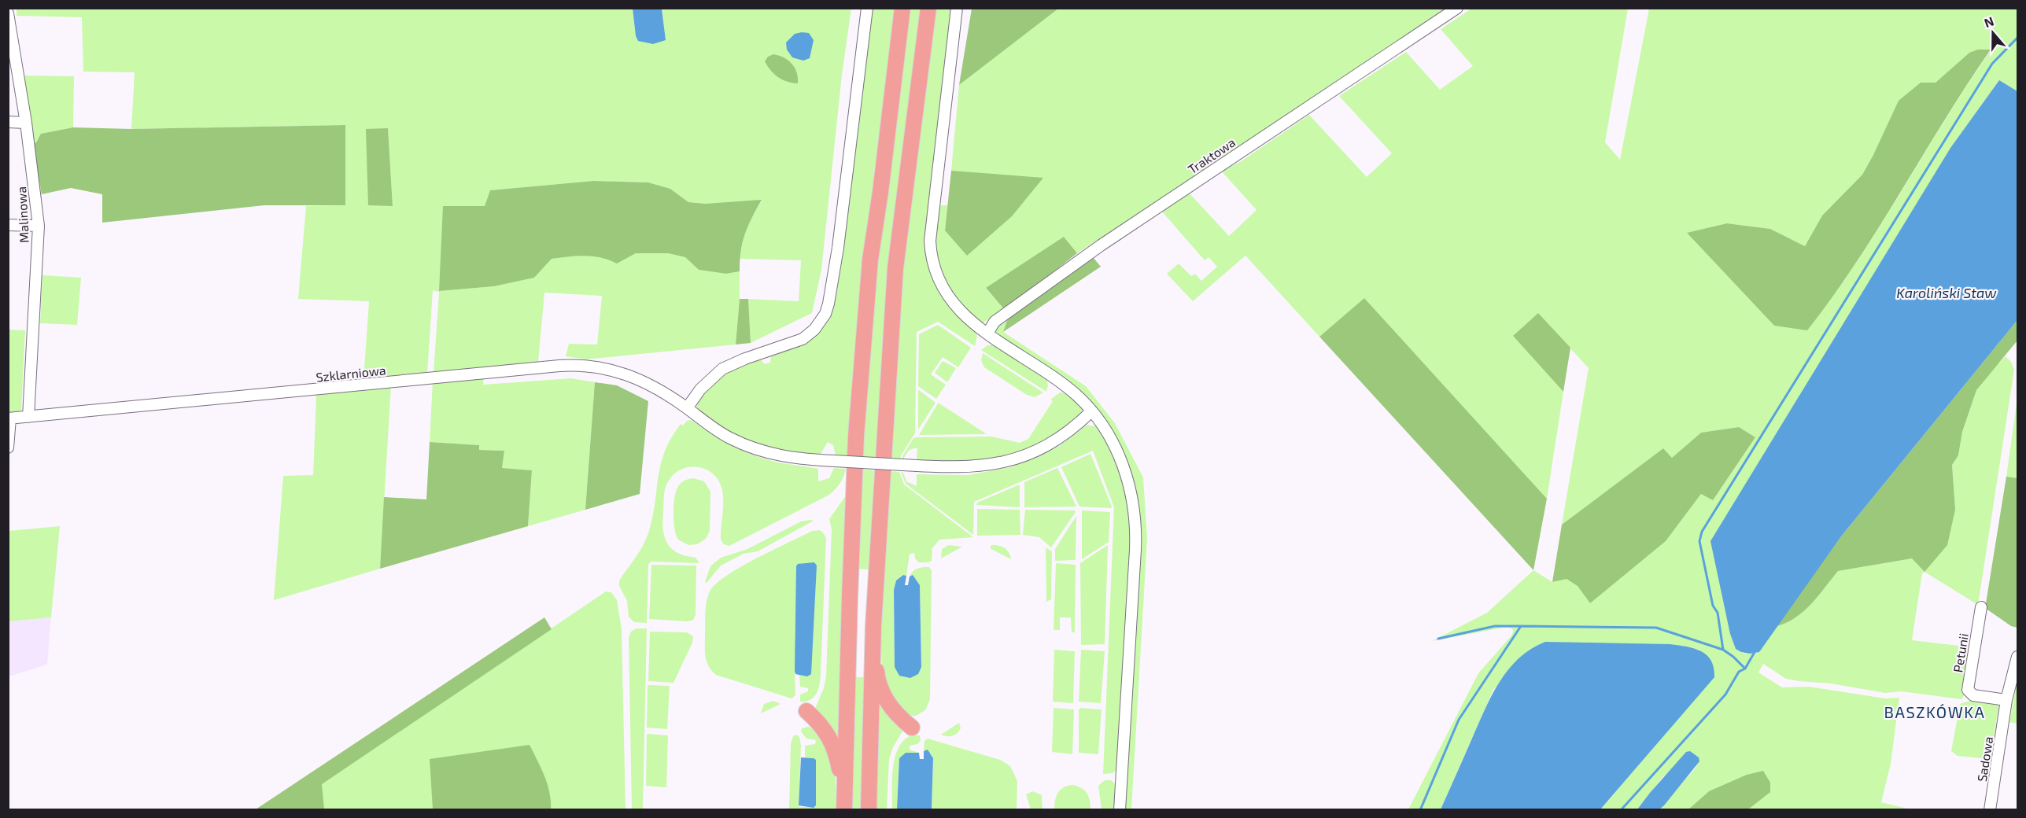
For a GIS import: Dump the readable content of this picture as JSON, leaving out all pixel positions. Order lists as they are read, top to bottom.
{
  "streets": {
    "street": [
      "Traktowa",
      "Malinowa",
      "Szklarniowa",
      "Petunii",
      "Sadowa"
    ]
  },
  "crossings": [
    ["Malinowa", "Szklarniowa"],
    ["Petunii", "Sadowa"]
  ],
  "districts": ["BASZKÓWKA"],
  "water": ["Karoliński Staw"],
  "north": "top"
}
